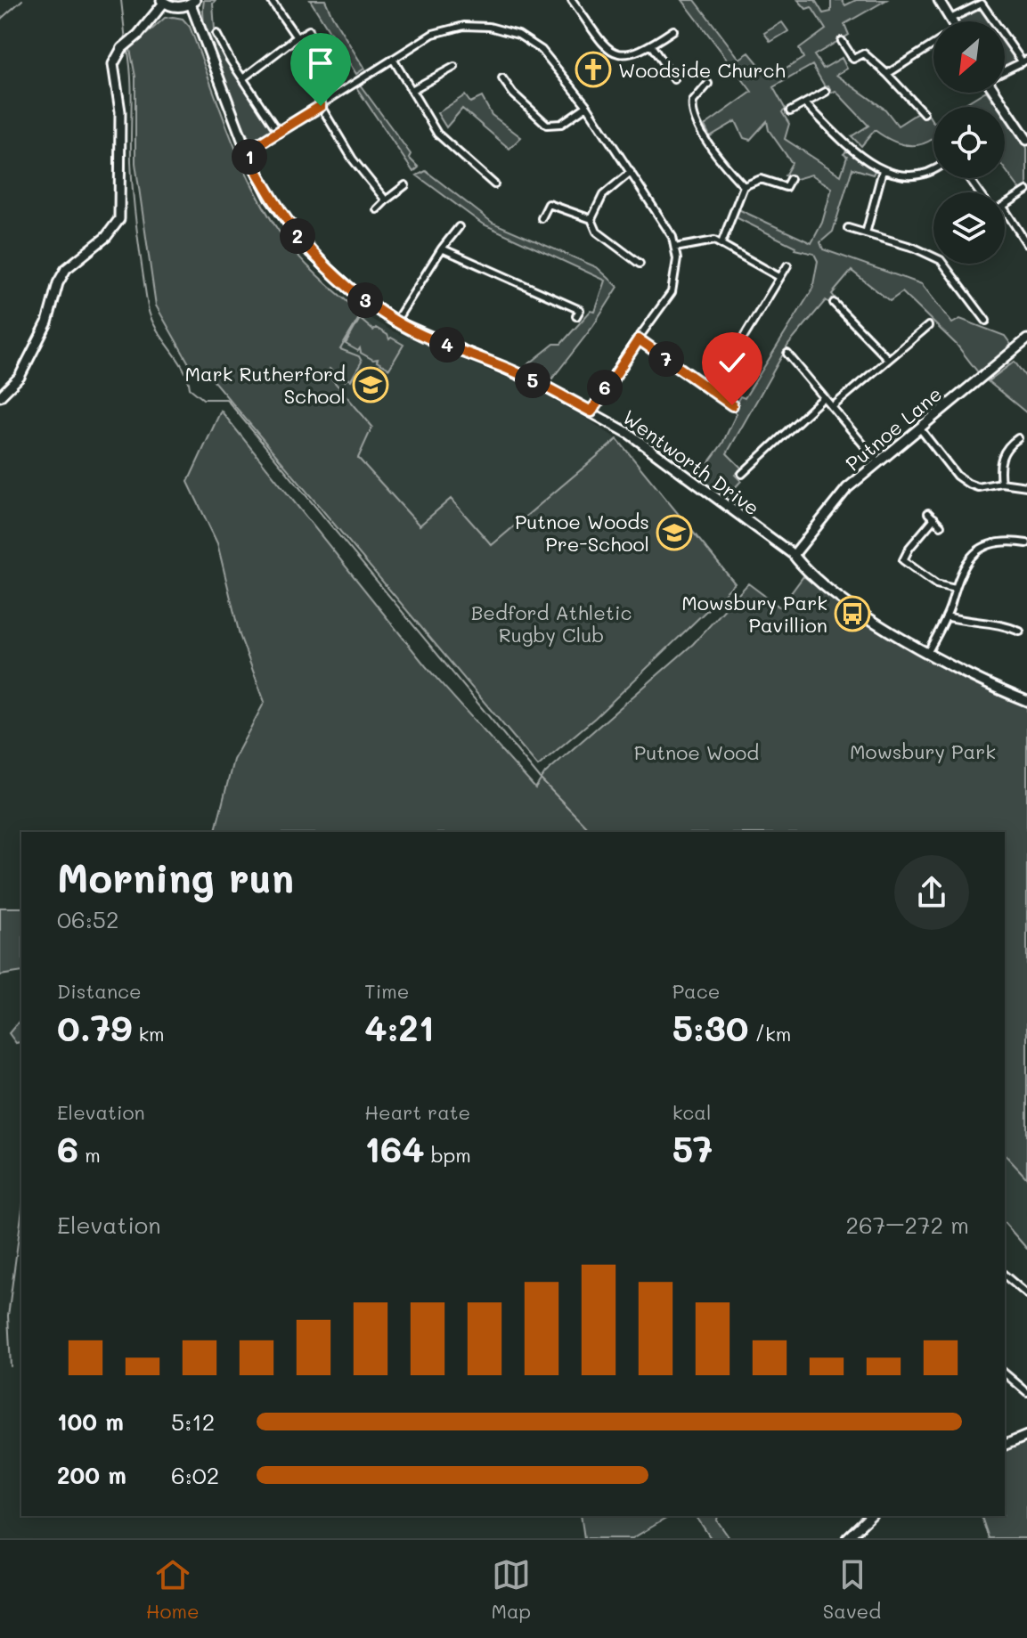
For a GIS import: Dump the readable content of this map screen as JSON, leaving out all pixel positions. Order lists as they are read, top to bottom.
{
  "streets": {
    "street": ["Putnoe Lane", "Wentworth Drive"]
  },
  "crossings": [
    ["Putnoe Lane", "Wentworth Drive"]
  ],
  "parks": ["Bedford Athletic Rugby Club", "Mowsbury Park", "Putnoe Wood"],
  "places": {
    "church": ["Woodside Church"],
    "school or university": ["Mark Rutherford School", "Putnoe Woods Pre-School"],
    "bus stop": ["Mowsbury Park Pavillion"]
  },
  "north": "bottom left",
  "page": {
    "pins": [
      "1",
      "2",
      "3",
      "4",
      "7",
      "5",
      "6"
    ],
    "heading": ["Morning run", "06:52"],
    "stats": [
      ["Distance", "0.79 km"],
      ["Time", "4:21"],
      ["Pace", "5:30 /km"],
      ["Elevation", "6 m"],
      ["Heart rate", "164 bpm"],
      ["kcal", "57"]
    ],
    "chart": ["Elevation", "267–272 m"],
    "list": [
      {
        "name": "100 m",
        "note": "5:12"
      },
      {
        "name": "200 m",
        "note": "6:02"
      }
    ],
    "tabs": ["Home", "Map", "Saved"]
  }
}
